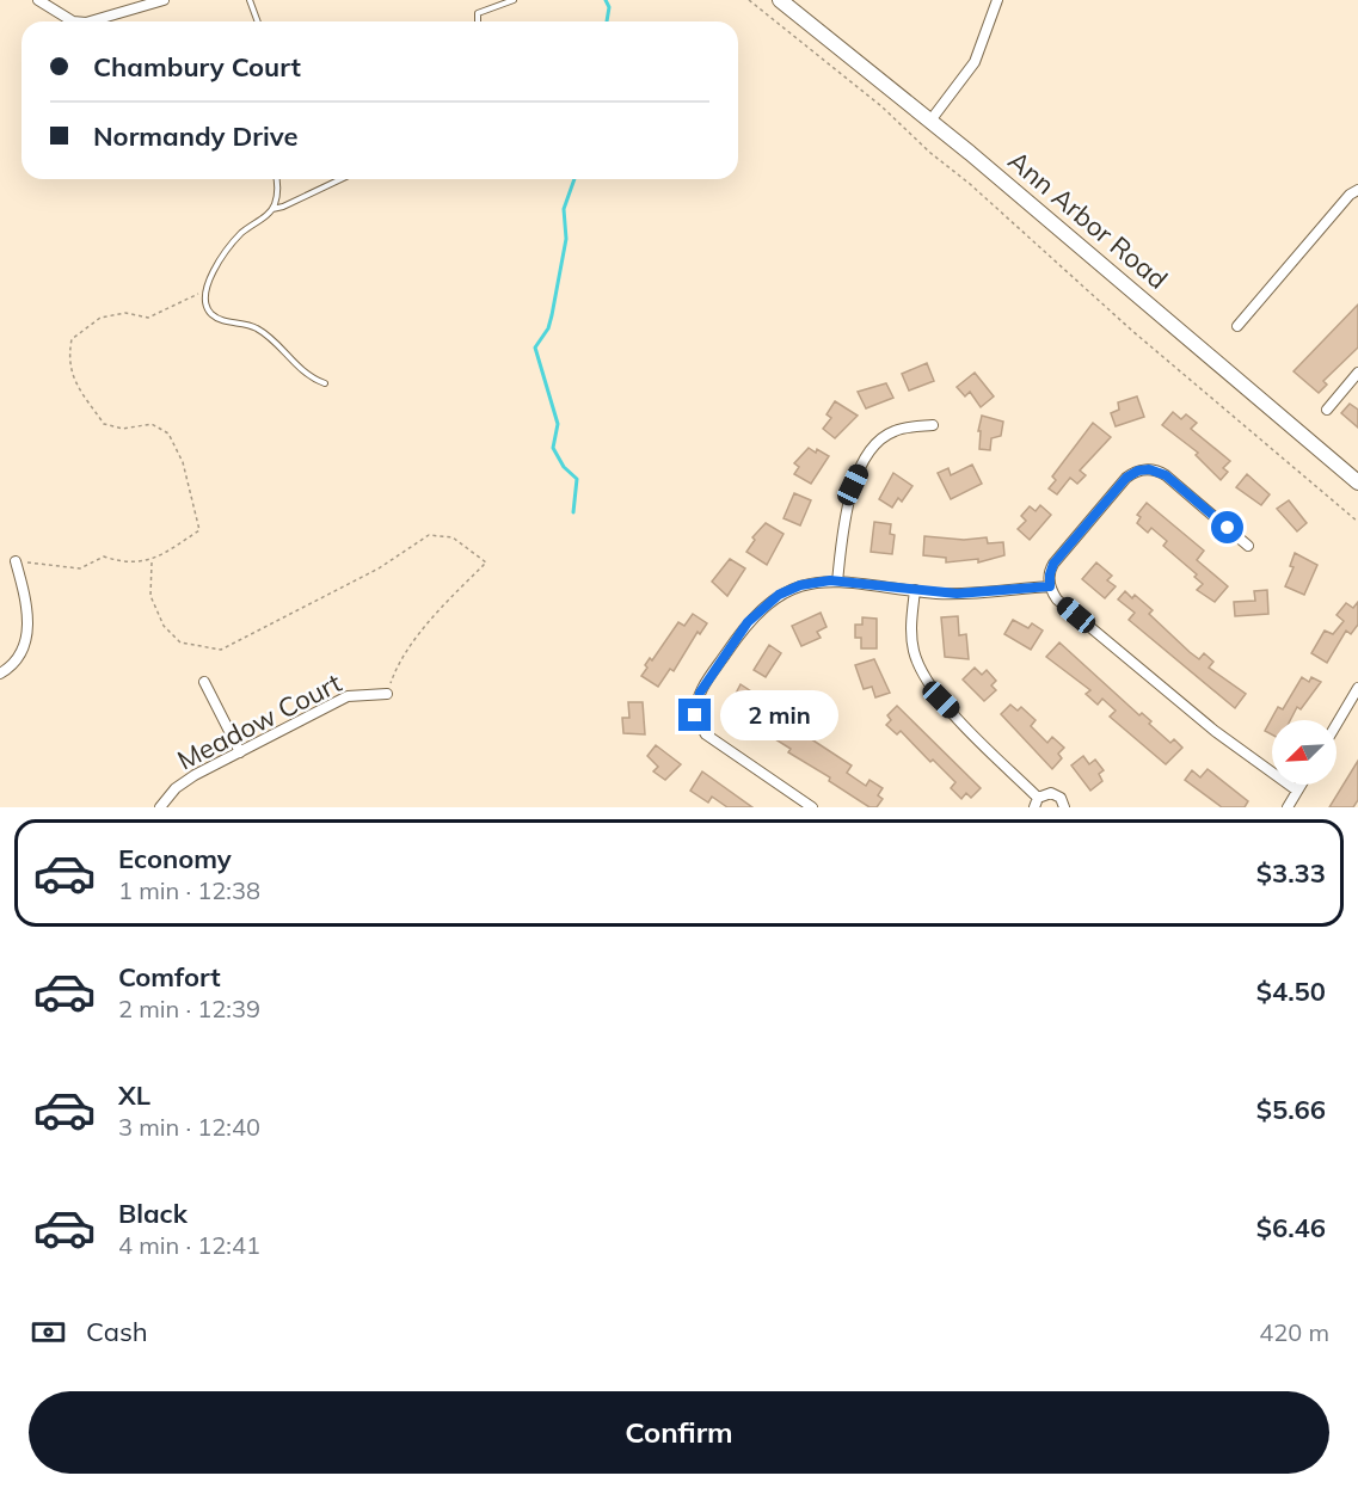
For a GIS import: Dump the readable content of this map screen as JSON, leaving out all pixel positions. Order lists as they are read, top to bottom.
{
  "streets": {
    "main road": ["Ann Arbor Road"],
    "street": ["Meadow Court"]
  },
  "north": "bottom left",
  "page": {
    "banner": ["Chambury Court", "Normandy Drive"],
    "bubble": "2 min",
    "list": [
      {
        "name": "Economy",
        "note": "1 min · 12:38",
        "value": "$3.33"
      },
      {
        "name": "Comfort",
        "note": "2 min · 12:39",
        "value": "$4.50"
      },
      {
        "name": "XL",
        "note": "3 min · 12:40",
        "value": "$5.66"
      },
      {
        "name": "Black",
        "note": "4 min · 12:41",
        "value": "$6.46"
      }
    ],
    "pay": ["Cash", "420 m"],
    "buttons": "Confirm"
  }
}
